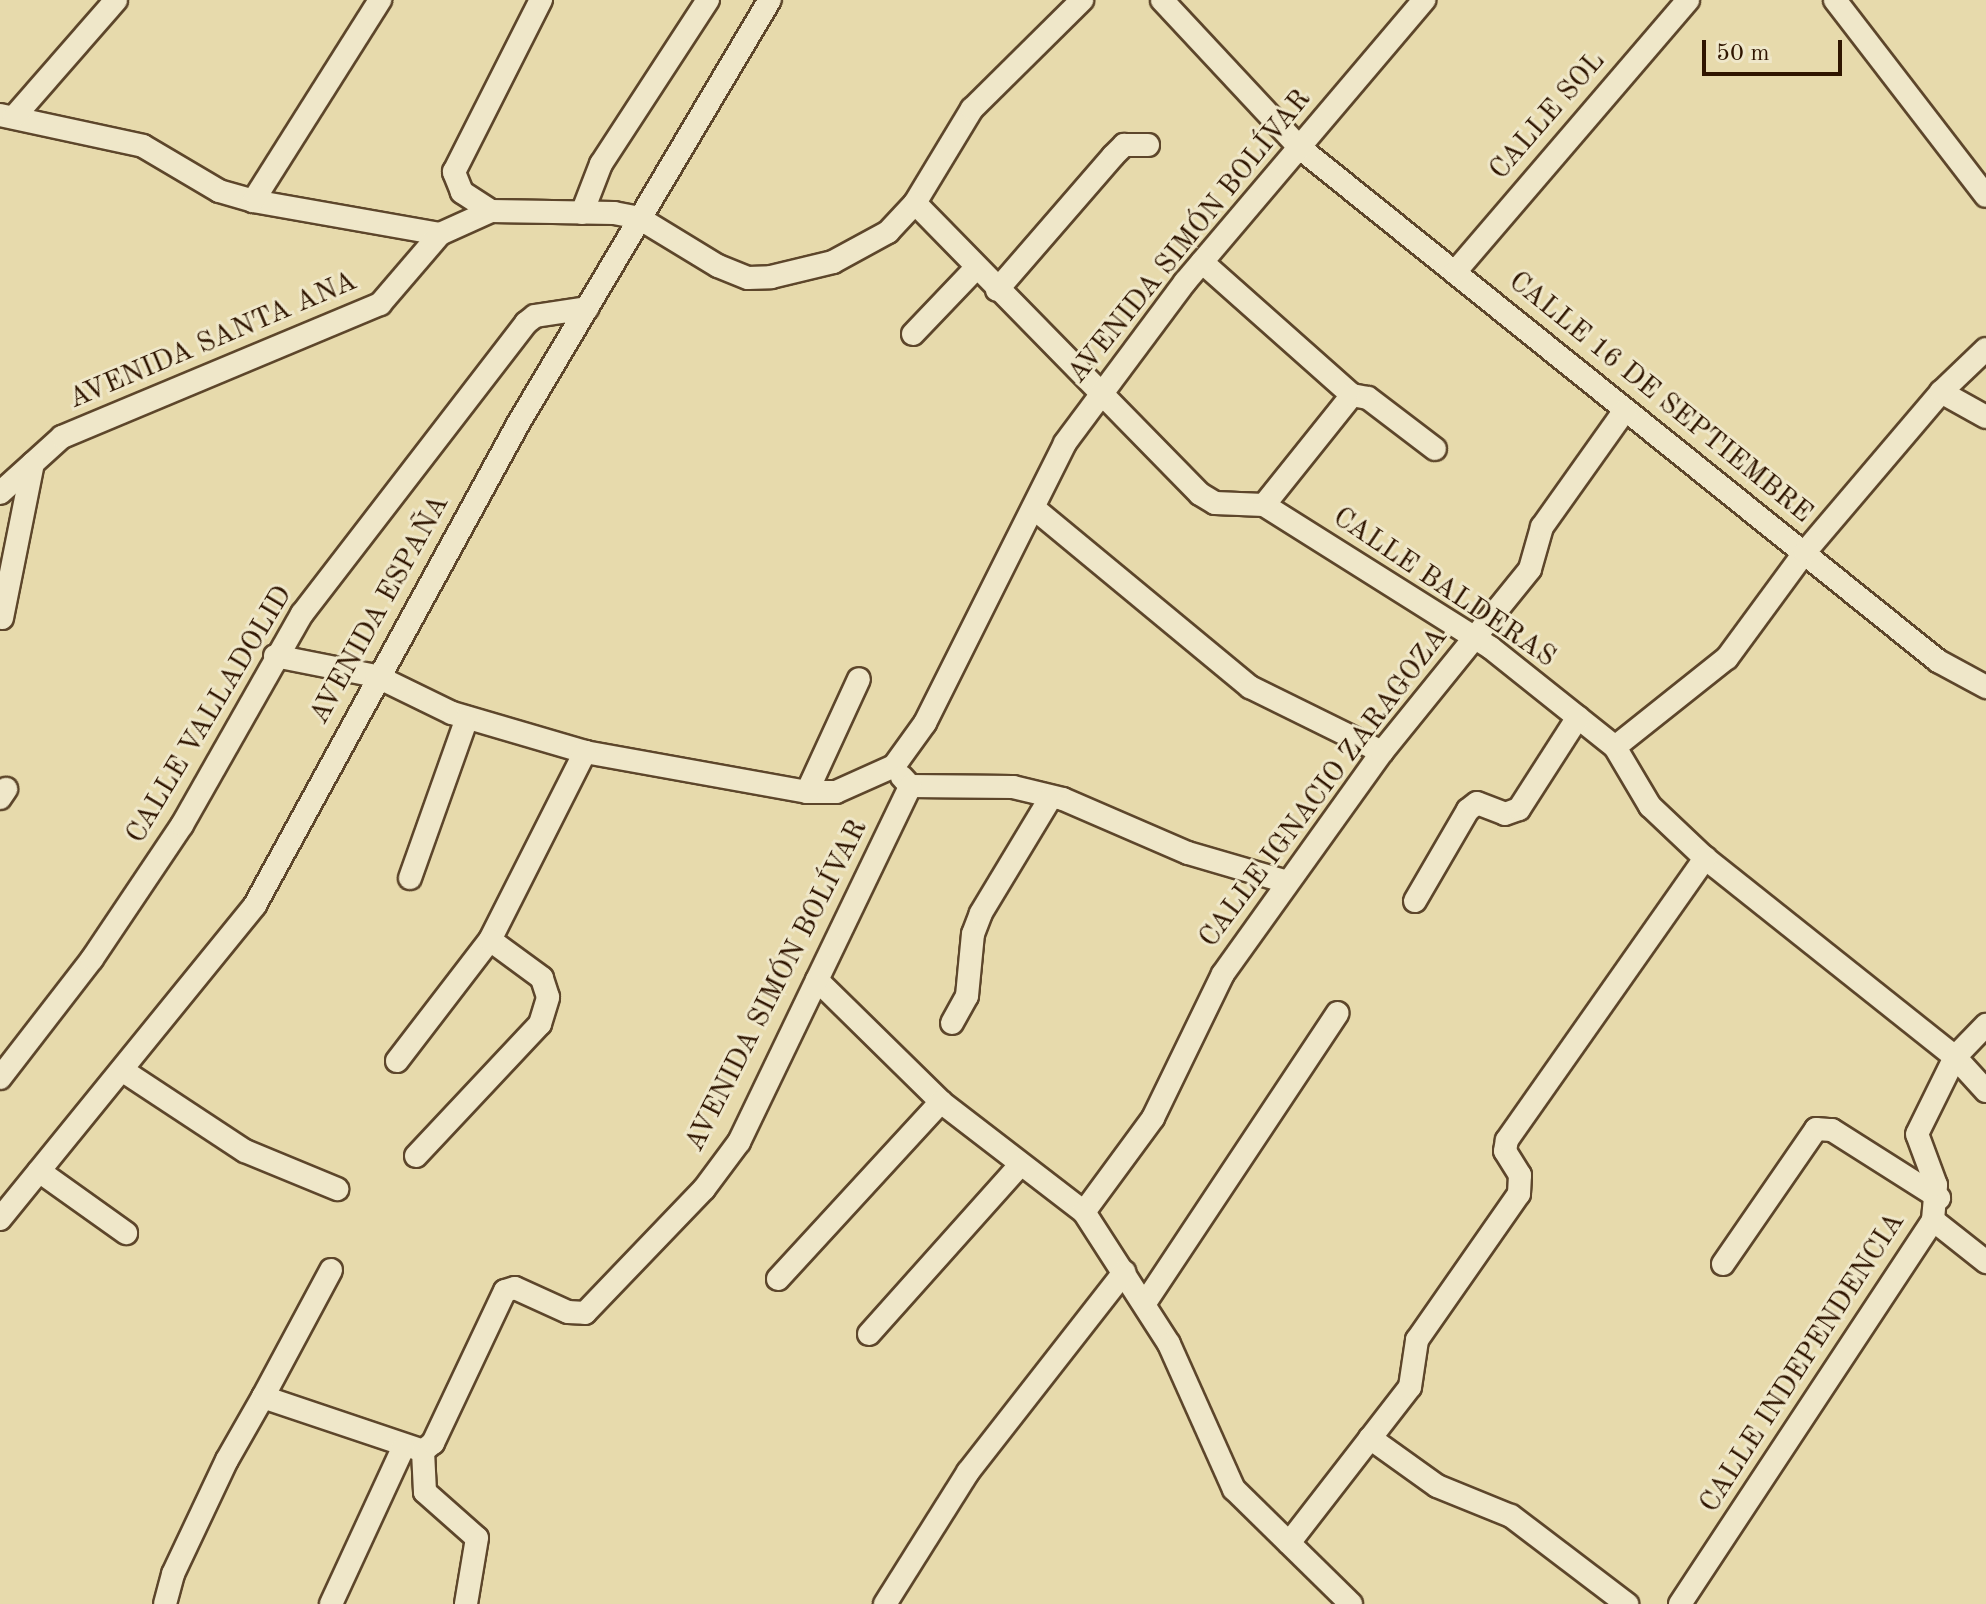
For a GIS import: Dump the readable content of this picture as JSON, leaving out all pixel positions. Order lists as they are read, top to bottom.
{
  "streets": {
    "street": [
      "CALLE SOL",
      "AVENIDA SIMÓN BOLÍVAR",
      "AVENIDA SANTA ANA",
      "CALLE 16 DE SEPTIEMBRE",
      "CALLE BALDERAS",
      "AVENIDA ESPAÑA",
      "CALLE VALLADOLID",
      "CALLE IGNACIO ZARAGOZA",
      "CALLE INDEPENDENCIA"
    ]
  },
  "crossings": [
    ["CALLE SOL", "CALLE 16 DE SEPTIEMBRE"],
    ["AVENIDA SIMÓN BOLÍVAR", "CALLE 16 DE SEPTIEMBRE"],
    ["AVENIDA SIMÓN BOLÍVAR", "AVENIDA ESPAÑA"],
    ["AVENIDA SIMÓN BOLÍVAR", "CALLE VALLADOLID"],
    ["CALLE 16 DE SEPTIEMBRE", "CALLE IGNACIO ZARAGOZA"],
    ["CALLE BALDERAS", "CALLE IGNACIO ZARAGOZA"],
    ["CALLE BALDERAS", "CALLE INDEPENDENCIA"],
    ["AVENIDA ESPAÑA", "CALLE VALLADOLID"]
  ],
  "scale_bar": "50 m"
}
